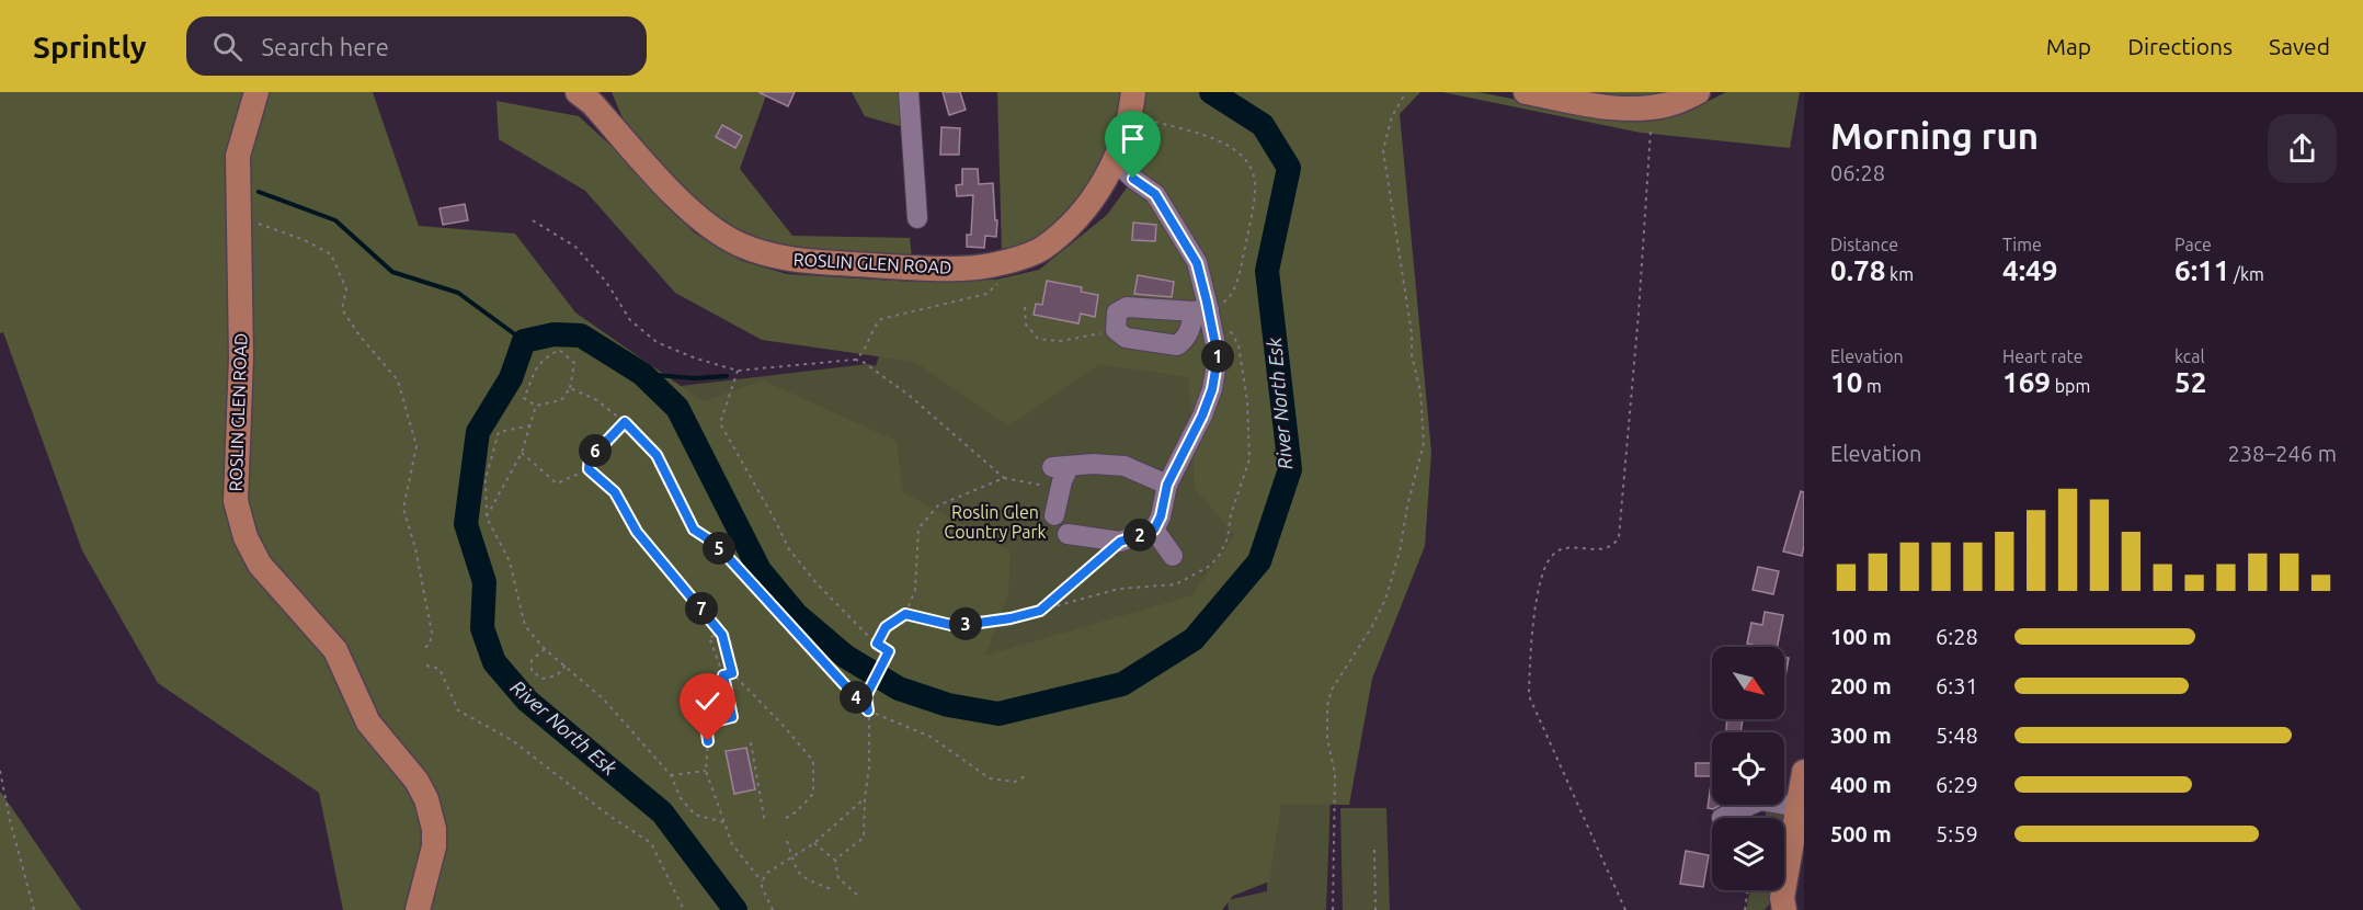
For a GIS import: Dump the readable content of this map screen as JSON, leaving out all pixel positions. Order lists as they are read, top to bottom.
{
  "streets": {
    "main road": ["ROSLIN GLEN ROAD"]
  },
  "water": ["River North Esk"],
  "parks": ["Roslin Glen Country Park"],
  "north": "bottom right",
  "page": {
    "header": "Sprintly",
    "search": "Search here",
    "nav": ["Map", "Directions", "Saved"],
    "heading": ["Morning run", "06:28"],
    "stats": [
      ["Distance", "0.78 km"],
      ["Time", "4:49"],
      ["Pace", "6:11 /km"],
      ["Elevation", "10 m"],
      ["Heart rate", "169 bpm"],
      ["kcal", "52"]
    ],
    "pins": [
      "1",
      "6",
      "2",
      "5",
      "7",
      "3",
      "4"
    ],
    "chart": ["Elevation", "238–246 m"],
    "list": [
      {
        "name": "100 m",
        "note": "6:28"
      },
      {
        "name": "200 m",
        "note": "6:31"
      },
      {
        "name": "300 m",
        "note": "5:48"
      },
      {
        "name": "400 m",
        "note": "6:29"
      },
      {
        "name": "500 m",
        "note": "5:59"
      }
    ]
  }
}
